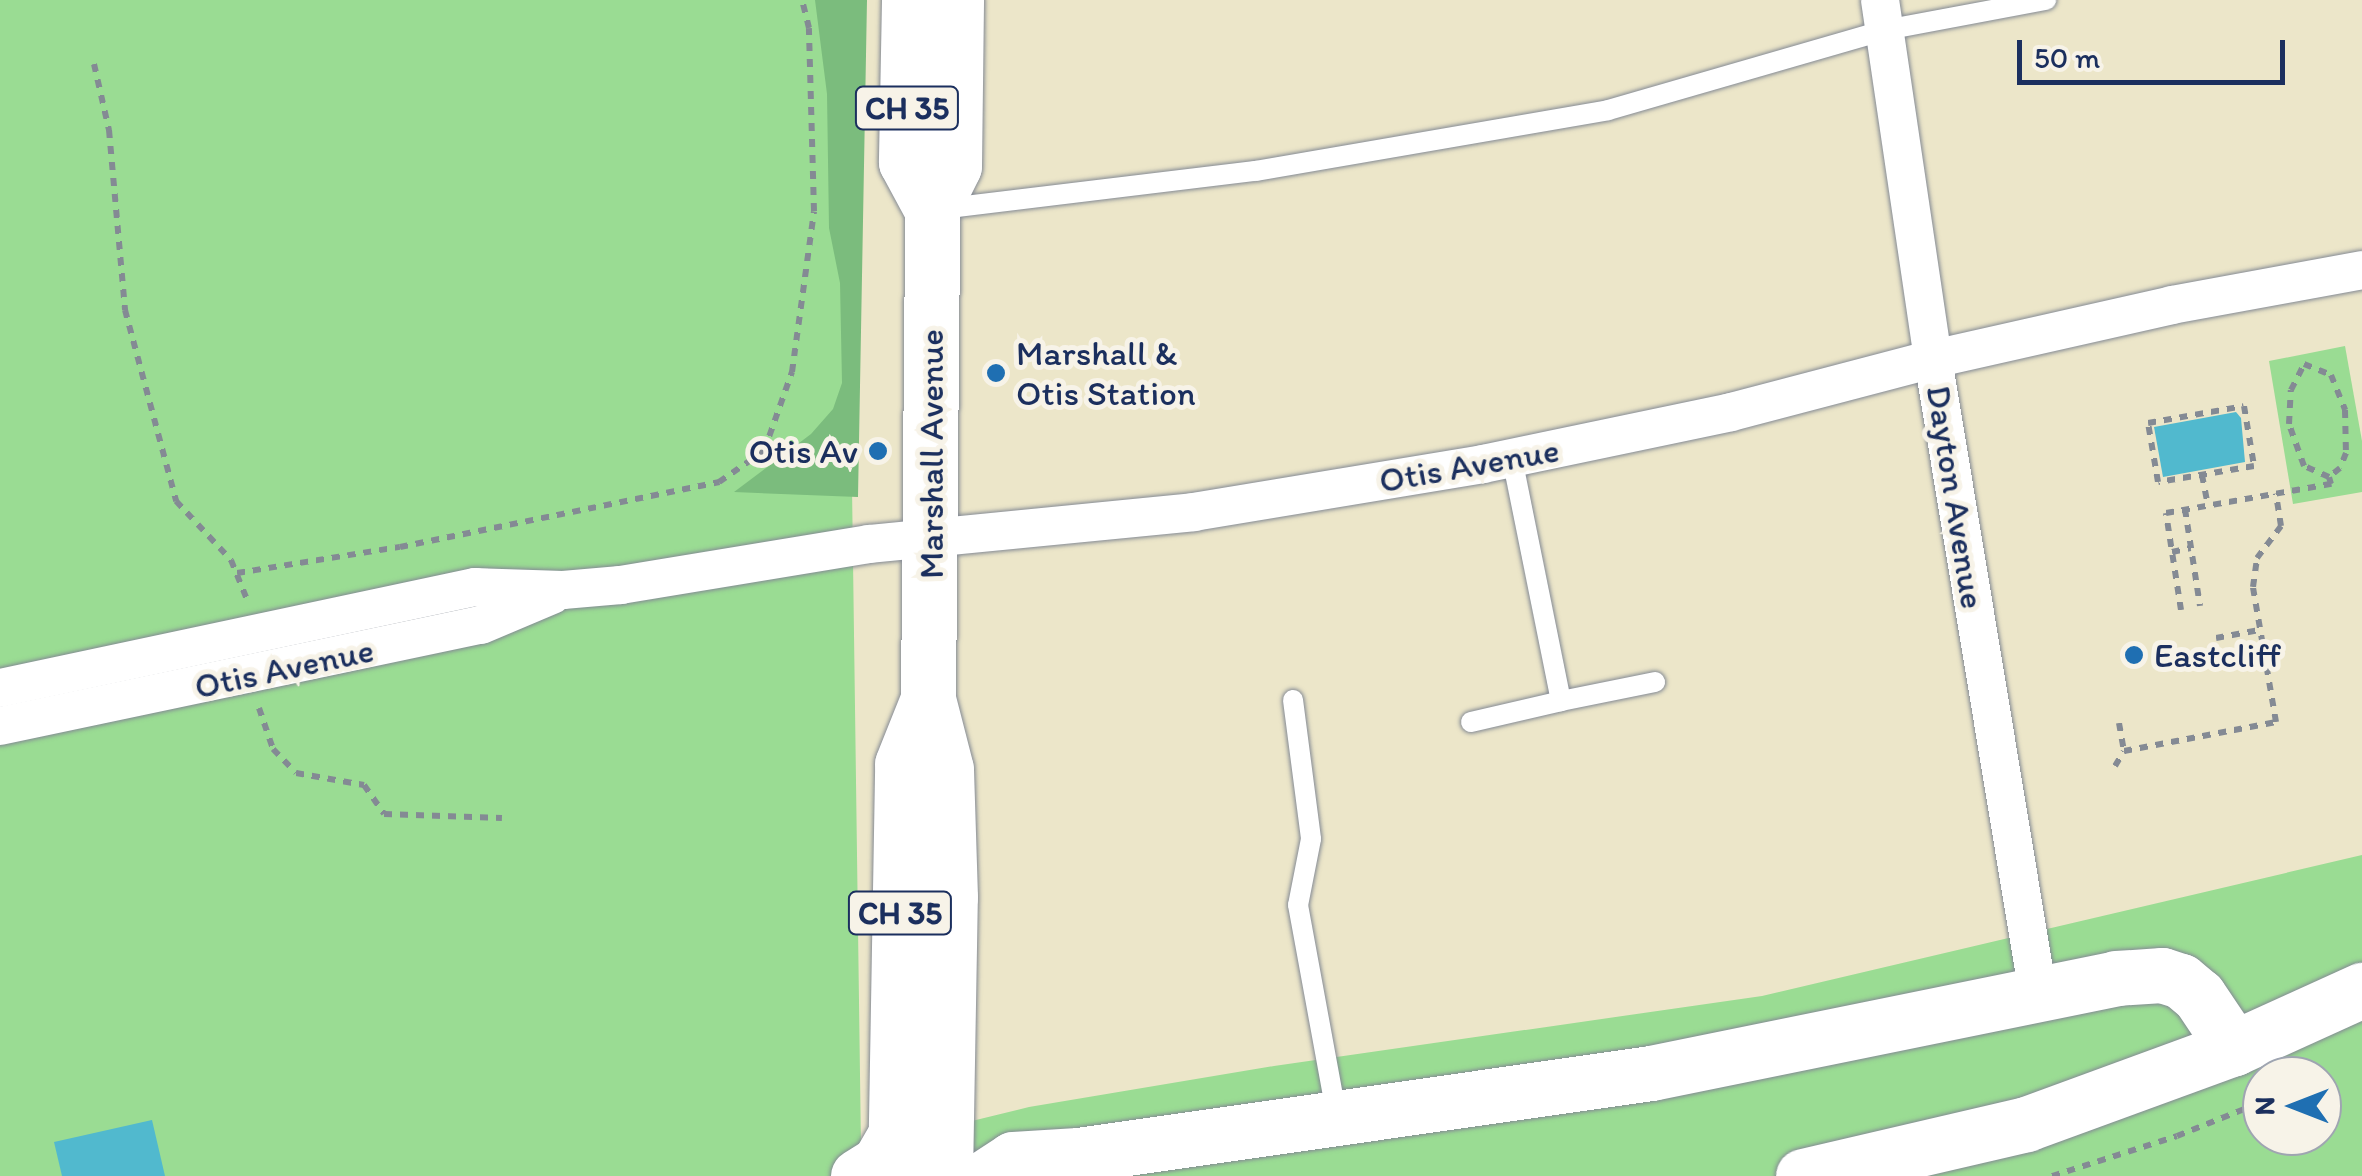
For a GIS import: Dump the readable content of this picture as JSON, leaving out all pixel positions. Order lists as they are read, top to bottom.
{
  "streets": {
    "street": [
      "CH 35",
      "Marshall Avenue",
      "Otis Avenue",
      "Dayton Avenue"
    ]
  },
  "crossings": [
    ["Marshall Avenue", "Otis Avenue"],
    ["Otis Avenue", "Dayton Avenue"]
  ],
  "places": ["Marshall & Otis Station", "Otis Av", "Eastcliff"],
  "scale_bar": "50 m",
  "north": "left"
}
